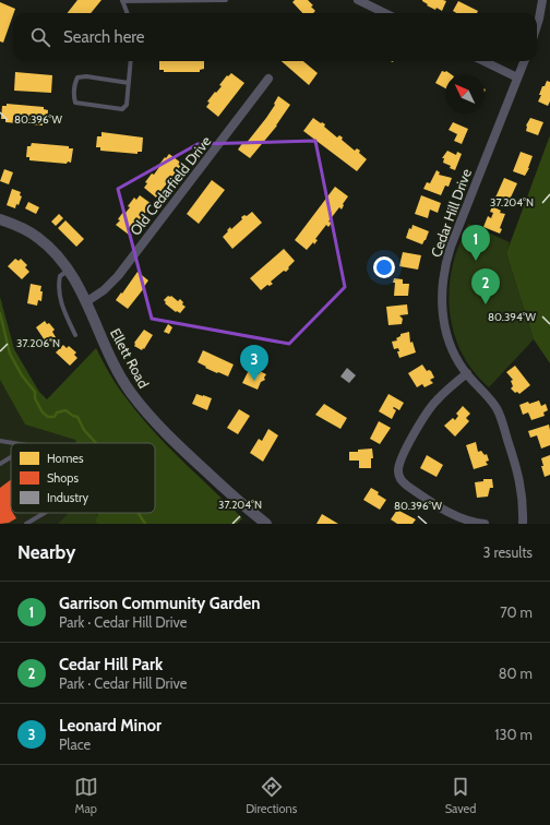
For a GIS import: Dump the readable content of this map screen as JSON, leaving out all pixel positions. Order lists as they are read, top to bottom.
{
  "streets": {
    "street": ["Old Cedarfield Drive", "Cedar Hill Drive", "Ellett Road"]
  },
  "crossings": [
    ["Old Cedarfield Drive", "Ellett Road"]
  ],
  "legend": ["Homes", "Shops", "Industry"],
  "north": "top left",
  "page": {
    "search": "Search here",
    "pins": ["1", "2", "3"],
    "heading": ["Nearby", "3 results"],
    "list": [
      {
        "mark": "1",
        "name": "Garrison Community Garden",
        "note": "Park · Cedar Hill Drive",
        "value": "70 m"
      },
      {
        "mark": "2",
        "name": "Cedar Hill Park",
        "note": "Park · Cedar Hill Drive",
        "value": "80 m"
      },
      {
        "mark": "3",
        "name": "Leonard Minor",
        "note": "Place",
        "value": "130 m"
      }
    ],
    "nav": ["Map", "Directions", "Saved"]
  },
  "coordinates": [
    "80.396°W",
    "37.204°N",
    "80.394°W",
    "37.206°N"
  ]
}
